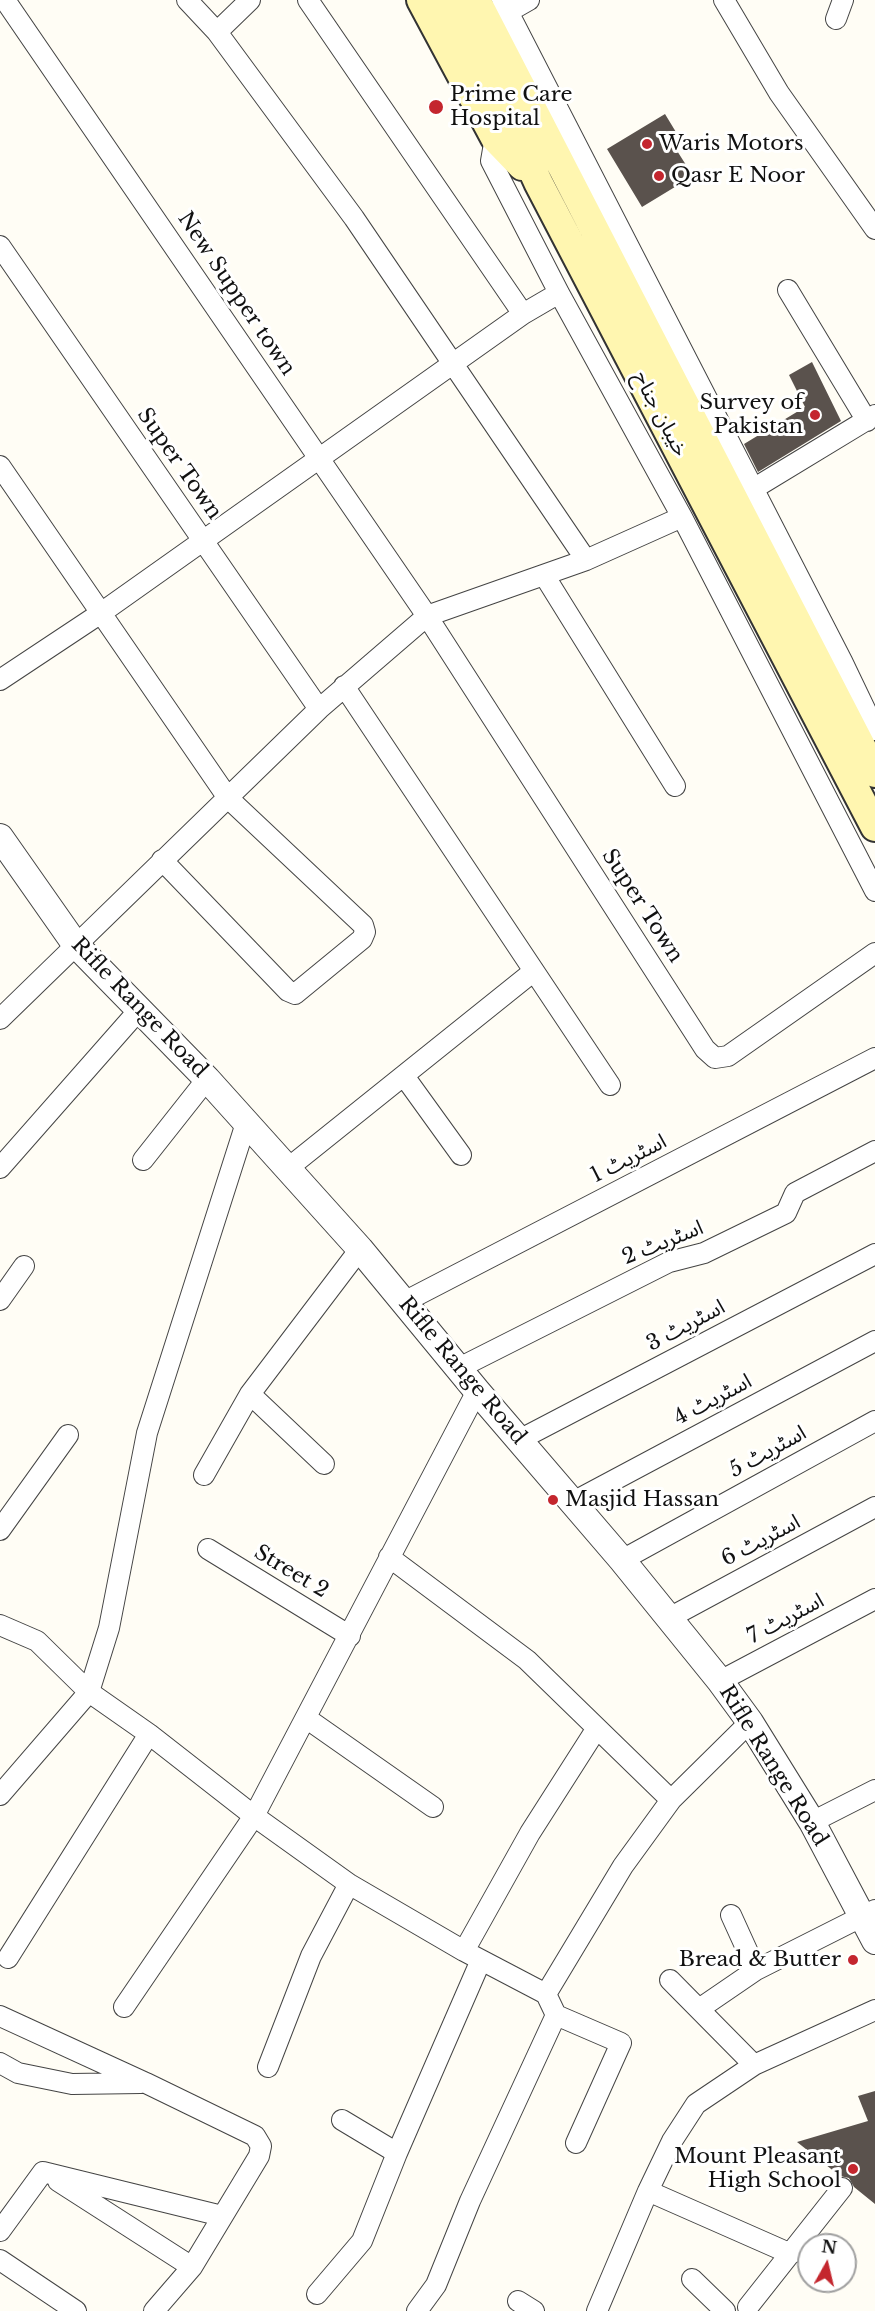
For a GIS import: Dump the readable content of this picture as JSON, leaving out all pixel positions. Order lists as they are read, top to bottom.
{
  "streets": {
    "main road": ["خیبان جناح"],
    "street": [
      "New Supper town",
      "Super Town",
      "Rifle Range Road",
      "اسٹریٹ 1",
      "اسٹریٹ 2",
      "اسٹریٹ 3",
      "اسٹریٹ 4",
      "اسٹریٹ 5",
      "اسٹریٹ 6",
      "Street 2",
      "اسٹریٹ 7"
    ]
  },
  "crossings": [
    ["New Supper town", "Super Town"],
    ["Rifle Range Road", "اسٹریٹ 1"],
    ["Rifle Range Road", "اسٹریٹ 2"],
    ["Rifle Range Road", "اسٹریٹ 3"],
    ["Rifle Range Road", "اسٹریٹ 4"],
    ["Rifle Range Road", "اسٹریٹ 5"],
    ["Rifle Range Road", "اسٹریٹ 6"],
    ["Rifle Range Road", "اسٹریٹ 7"]
  ],
  "places": [
    "Prime Care Hospital",
    "Waris Motors",
    "Qasr E Noor",
    "Survey of Pakistan",
    "Masjid Hassan",
    "Bread & Butter",
    "Mount Pleasant High School"
  ],
  "north": "top"
}
